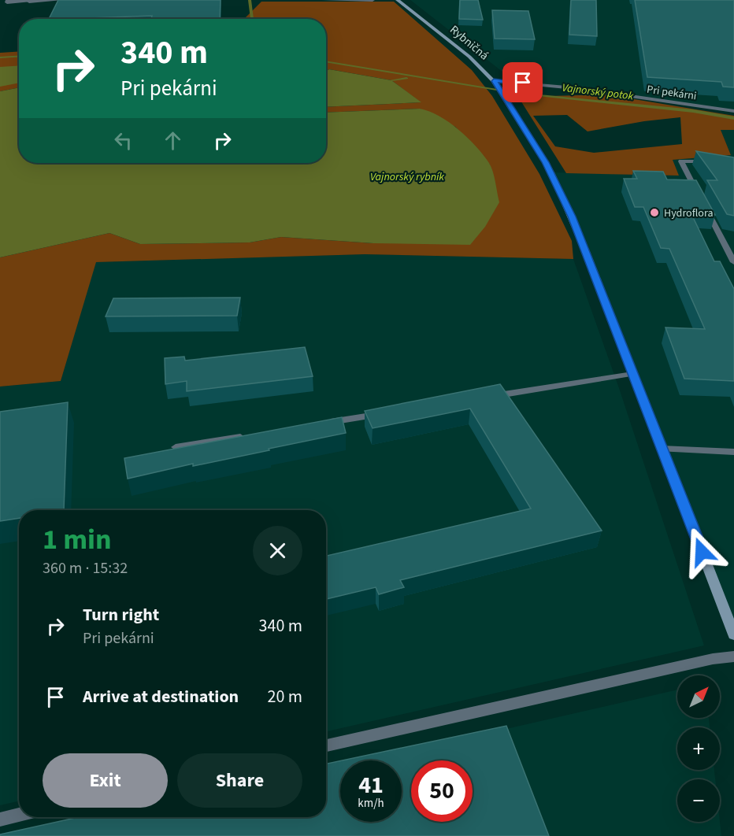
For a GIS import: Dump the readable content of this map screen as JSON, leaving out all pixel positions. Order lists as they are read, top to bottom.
{
  "streets": {
    "main road": ["Rybničná"],
    "street": ["Pri pekárni"]
  },
  "crossings": [
    ["Rybničná", "Pri pekárni"]
  ],
  "water": ["Vajnorský potok", "Vajnorský rybník"],
  "places": ["Hydroflora"],
  "north": "top right",
  "page": {
    "turn": ["340 m", "Pri pekárni"],
    "heading": ["1 min", "360 m · 15:32"],
    "list": [
      {
        "name": "Turn right",
        "note": "Pri pekárni",
        "value": "340 m"
      },
      {
        "name": "Arrive at destination",
        "value": "20 m"
      }
    ],
    "map_buttons": ["+", "−"],
    "buttons": ["Exit", "Share"],
    "speed": "41 km/h",
    "limit": "50"
  }
}
